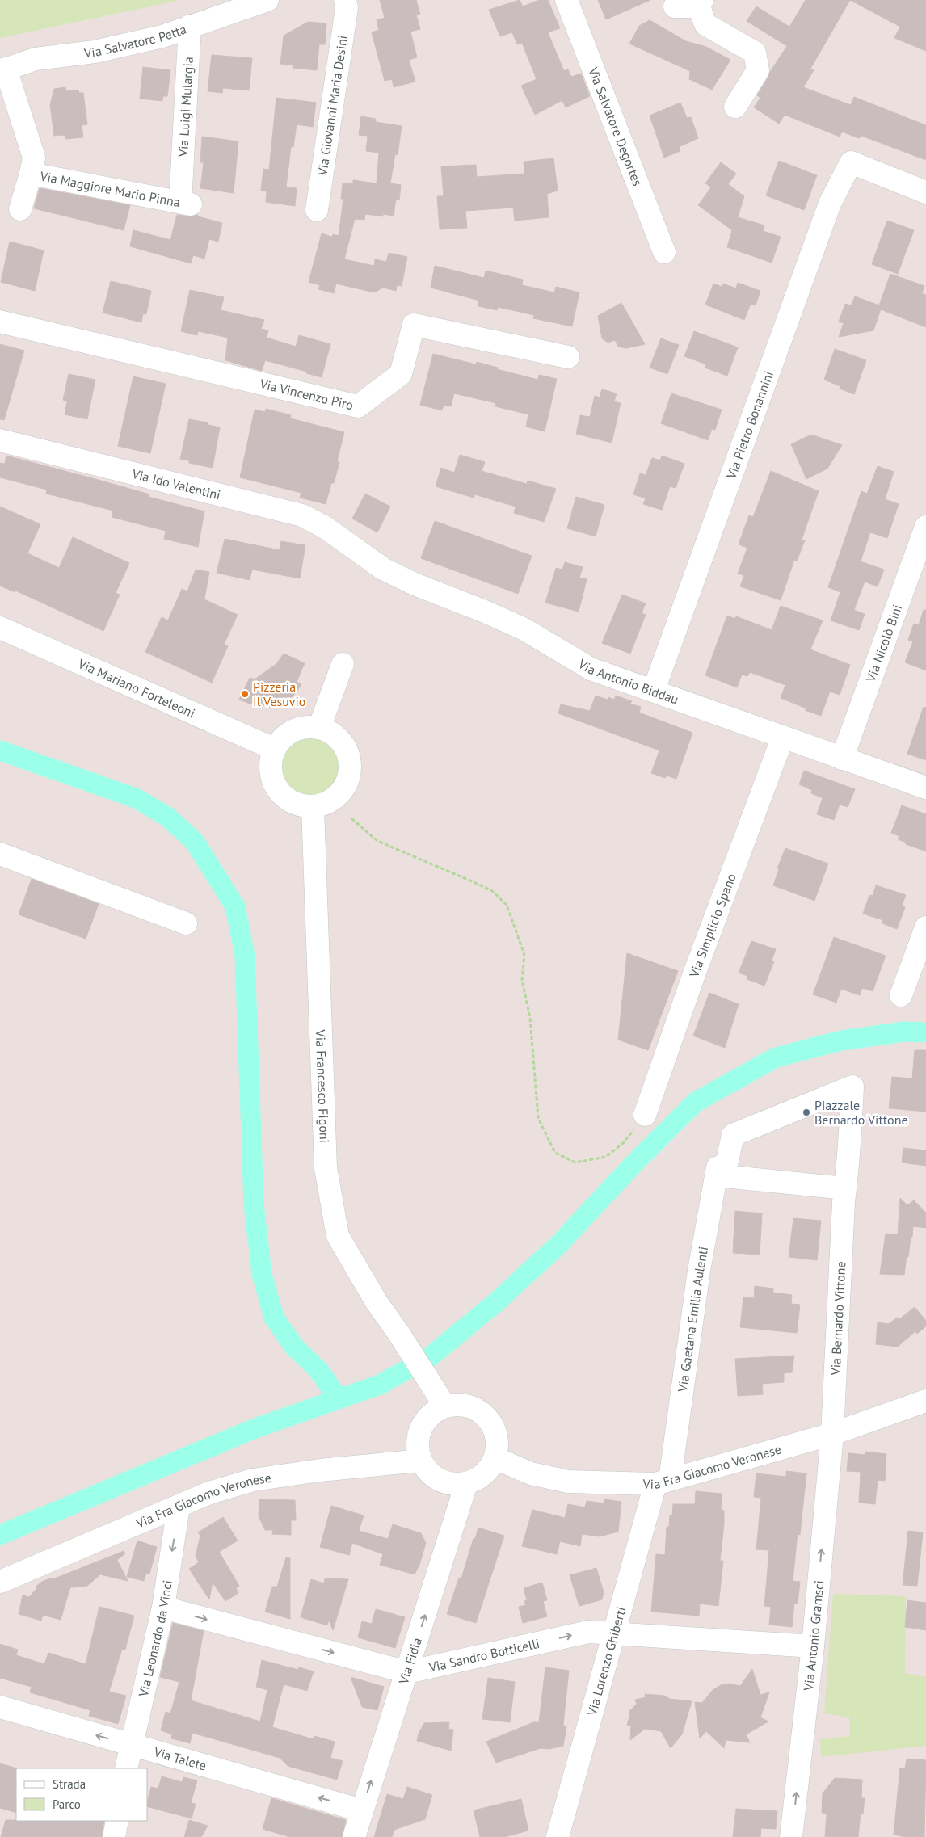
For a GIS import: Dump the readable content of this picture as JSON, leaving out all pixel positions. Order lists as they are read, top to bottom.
{
  "streets": {
    "street": [
      "Via Salvatore Petta",
      "Via Giovanni Maria Desini",
      "Via Luigi Mulargia",
      "Via Salvatore Degortes",
      "Via Maggiore Mario Pinna",
      "Via Vincenzo Piro",
      "Via Pietro Bonannini",
      "Via Ido Valentini",
      "Via Nicolò Bini",
      "Via Antonio Biddau",
      "Via Mariano Forteleoni",
      "Via Simplicio Spano",
      "Via Francesco Figoni",
      "Via Bernardo Vittone",
      "Via Gaetana Emilia Aulenti",
      "Via Fra Giacomo Veronese",
      "Via Antonio Gramsci",
      "Via Leonardo da Vinci",
      "Via Sandro Botticelli",
      "Via Lorenzo Ghiberti",
      "Via Fidia",
      "Via Talete"
    ]
  },
  "crossings": [
    ["Via Salvatore Petta", "Via Luigi Mulargia"],
    ["Via Salvatore Petta", "Via Maggiore Mario Pinna"],
    ["Via Luigi Mulargia", "Via Maggiore Mario Pinna"],
    ["Via Pietro Bonannini", "Via Antonio Biddau"],
    ["Via Ido Valentini", "Via Antonio Biddau"],
    ["Via Nicolò Bini", "Via Antonio Biddau"],
    ["Via Antonio Biddau", "Via Simplicio Spano"],
    ["Via Mariano Forteleoni", "Via Francesco Figoni"],
    ["Via Francesco Figoni", "Via Fra Giacomo Veronese"],
    ["Via Francesco Figoni", "Via Fidia"],
    ["Via Bernardo Vittone", "Via Fra Giacomo Veronese"],
    ["Via Bernardo Vittone", "Via Antonio Gramsci"],
    ["Via Gaetana Emilia Aulenti", "Via Fra Giacomo Veronese"],
    ["Via Gaetana Emilia Aulenti", "Via Lorenzo Ghiberti"],
    ["Via Fra Giacomo Veronese", "Via Antonio Gramsci"],
    ["Via Fra Giacomo Veronese", "Via Leonardo da Vinci"],
    ["Via Fra Giacomo Veronese", "Via Lorenzo Ghiberti"],
    ["Via Fra Giacomo Veronese", "Via Fidia"],
    ["Via Antonio Gramsci", "Via Sandro Botticelli"],
    ["Via Leonardo da Vinci", "Via Sandro Botticelli"],
    ["Via Leonardo da Vinci", "Via Talete"],
    ["Via Sandro Botticelli", "Via Lorenzo Ghiberti"],
    ["Via Sandro Botticelli", "Via Fidia"],
    ["Via Fidia", "Via Talete"]
  ],
  "one_way": [
    "Via Antonio Gramsci",
    "Via Leonardo da Vinci",
    "Via Sandro Botticelli",
    "Via Fidia",
    "Via Talete"
  ],
  "places": ["Pizzeria Il Vesuvio", "Piazzale Bernardo Vittone"],
  "legend": ["Strada", "Parco"]
}
